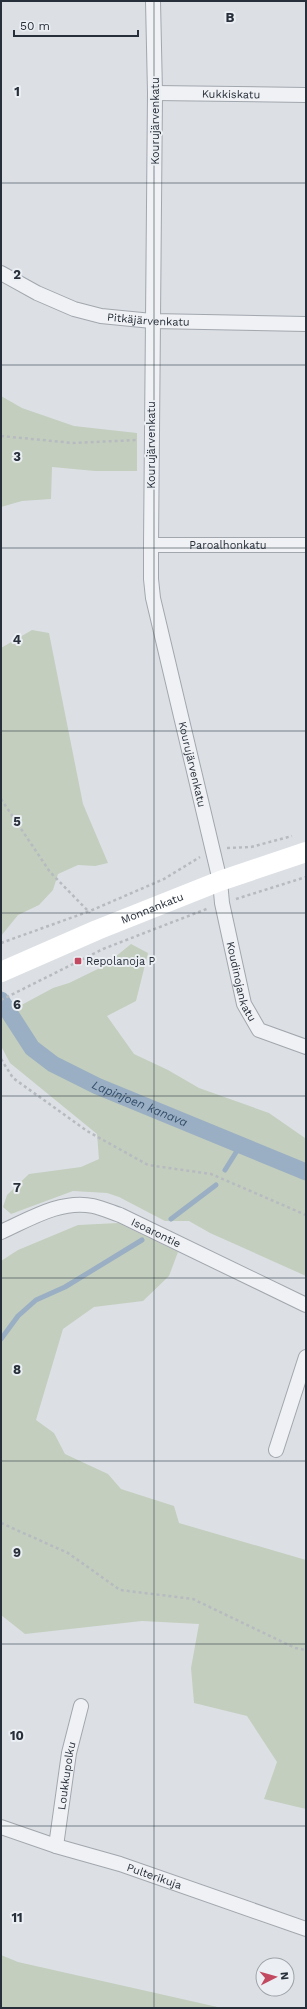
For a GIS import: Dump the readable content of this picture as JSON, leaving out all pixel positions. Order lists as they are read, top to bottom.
{
  "streets": {
    "main road": ["Monnankatu"],
    "street": [
      "Kukkiskatu",
      "Kourujärvenkatu",
      "Pitkäjärvenkatu",
      "Paroalhonkatu",
      "Koudinojankatu",
      "Isoarontie",
      "Loukkupolku",
      "Pulterikuja"
    ]
  },
  "crossings": [
    ["Kukkiskatu", "Kourujärvenkatu"],
    ["Kourujärvenkatu", "Pitkäjärvenkatu"],
    ["Kourujärvenkatu", "Paroalhonkatu"],
    ["Kourujärvenkatu", "Monnankatu"],
    ["Kourujärvenkatu", "Koudinojankatu"],
    ["Monnankatu", "Koudinojankatu"],
    ["Loukkupolku", "Pulterikuja"]
  ],
  "water": ["Lapinjoen kanava"],
  "places": {
    "transit": ["Repolanoja P"]
  },
  "scale_bar": "50 m",
  "north": "right",
  "grid": {
    "columns": ["B"],
    "rows": [
      "1",
      "2",
      "3",
      "4",
      "5",
      "6",
      "7",
      "8",
      "9",
      "10",
      "11"
    ]
  }
}
